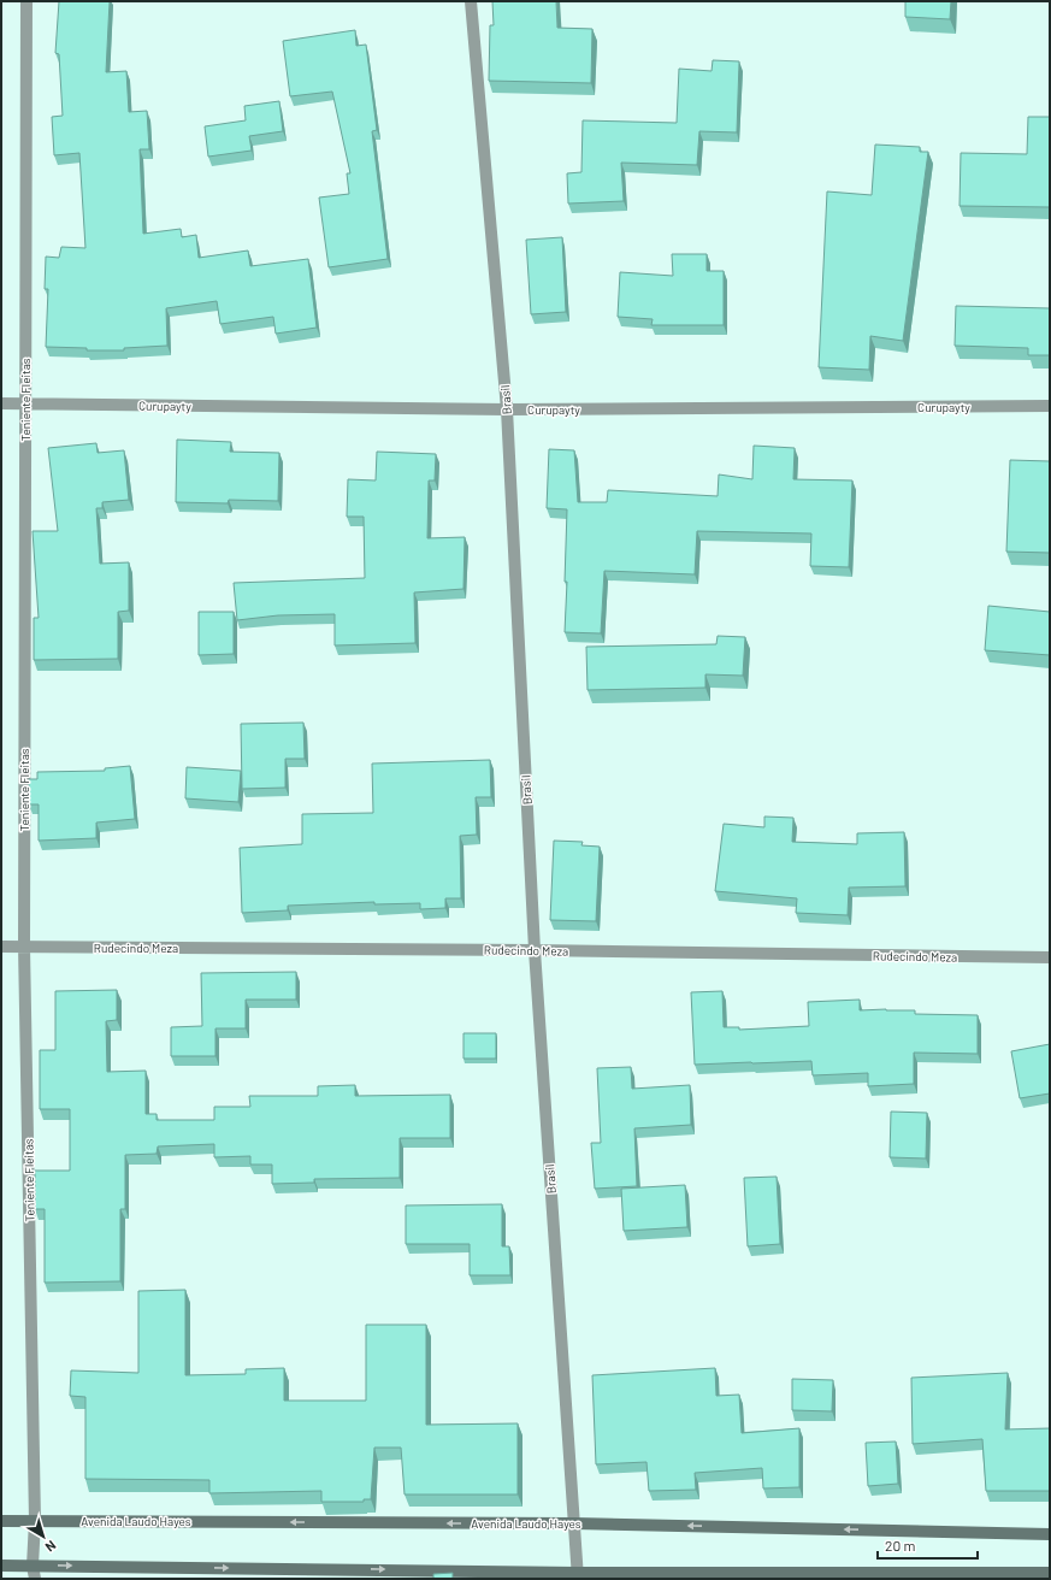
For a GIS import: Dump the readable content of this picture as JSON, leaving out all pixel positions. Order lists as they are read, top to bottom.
{
  "streets": {
    "street": [
      "Teniente Fleitas",
      "Brasil",
      "Curupayty",
      "Rudecindo Meza",
      "Avenida Laudo Hayes"
    ]
  },
  "crossings": [
    ["Teniente Fleitas", "Curupayty"],
    ["Teniente Fleitas", "Rudecindo Meza"],
    ["Teniente Fleitas", "Avenida Laudo Hayes"],
    ["Brasil", "Curupayty"],
    ["Brasil", "Rudecindo Meza"],
    ["Brasil", "Avenida Laudo Hayes"]
  ],
  "scale_bar": "20 m",
  "north": "bottom right"
}
